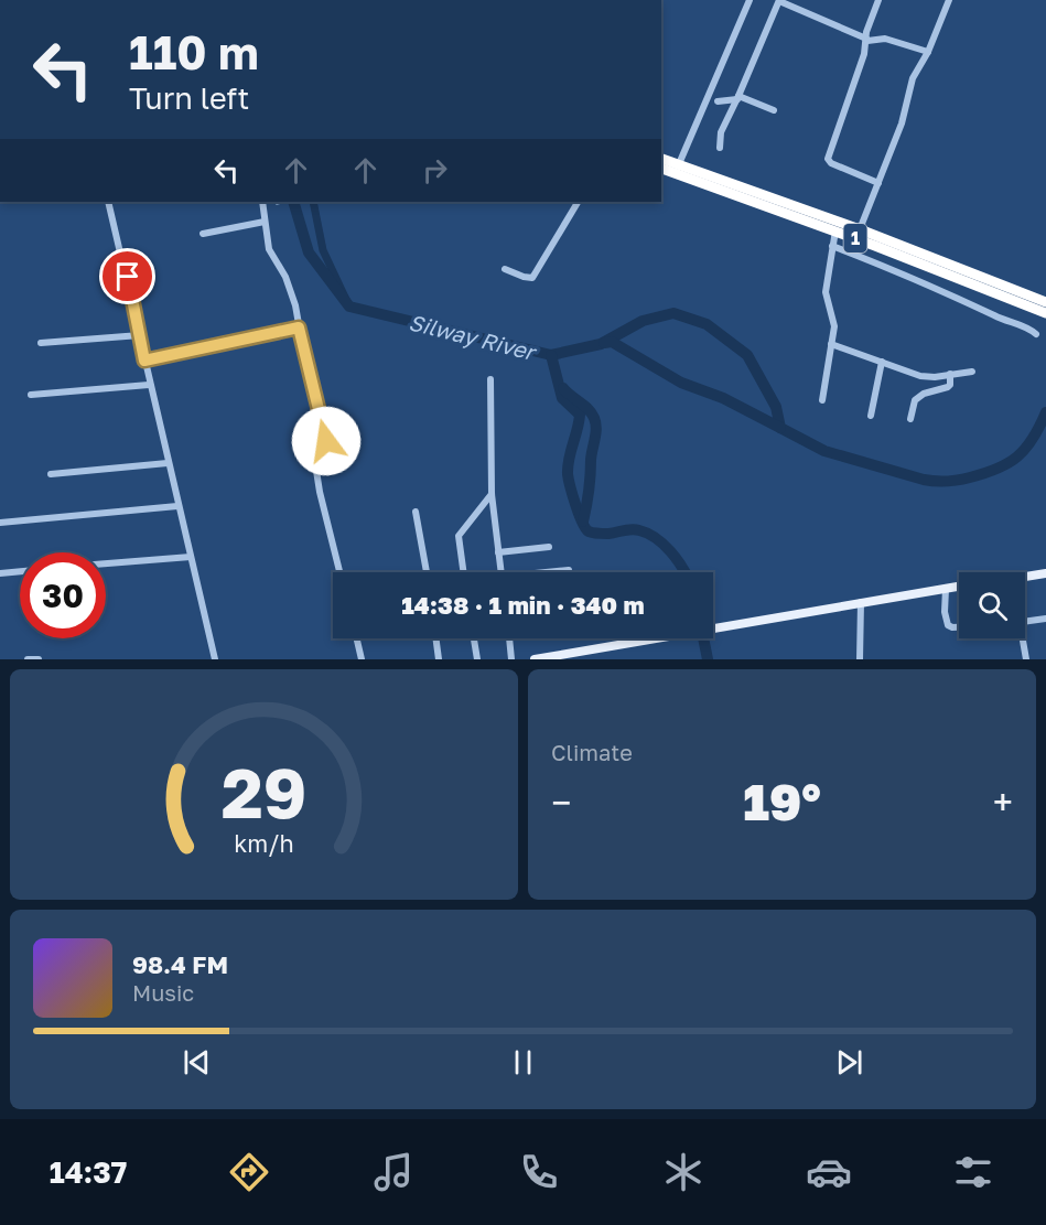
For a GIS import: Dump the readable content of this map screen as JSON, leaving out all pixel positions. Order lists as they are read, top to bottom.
{
  "streets": {
    "highway": ["1"]
  },
  "water": ["Silway River"],
  "page": {
    "turn": ["110 m", "Turn left"],
    "limit": "30",
    "trip": "14:38 · 1 min · 340 m",
    "tile": "Climate",
    "heat": ["−", "19°", "+"],
    "song": ["98.4 FM", "Music"],
    "tabs": "14:37",
    "gauge": ["29", "km/h"]
  }
}
